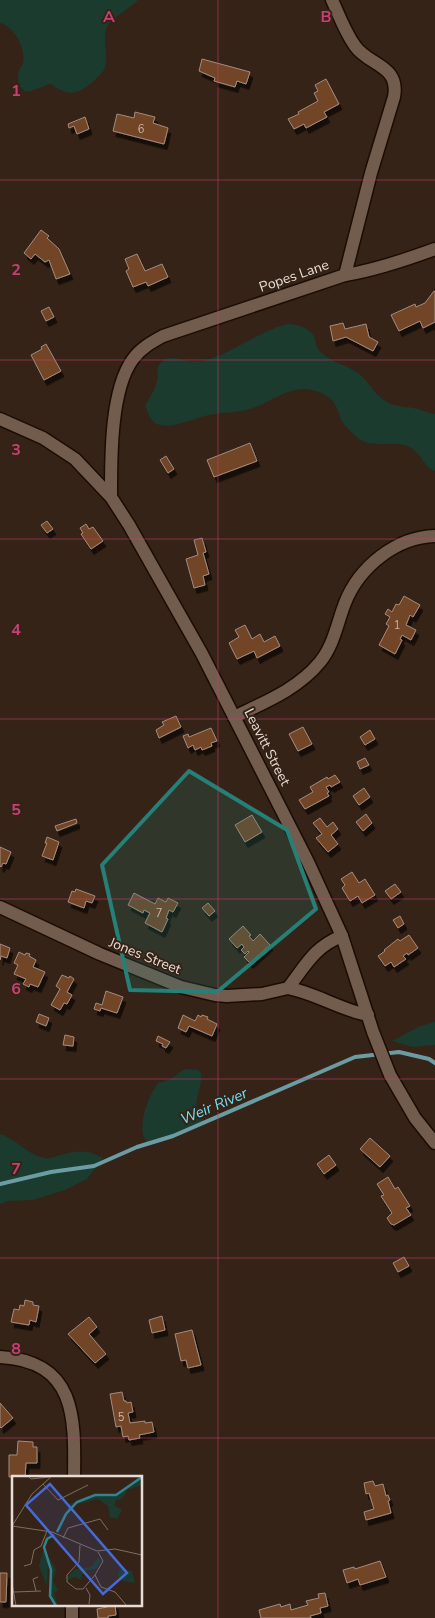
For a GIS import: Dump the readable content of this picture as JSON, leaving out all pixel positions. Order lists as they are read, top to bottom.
{
  "streets": {
    "street": ["Popes Lane", "Leavitt Street", "Jones Street"]
  },
  "crossings": [
    ["Popes Lane", "Leavitt Street"],
    ["Leavitt Street", "Jones Street"]
  ],
  "water": ["Weir River"],
  "house_numbers": [
    "6",
    "1",
    "7",
    "5"
  ],
  "grid": {
    "columns": ["A", "B"],
    "rows": [
      "1",
      "2",
      "3",
      "4",
      "5",
      "6",
      "7",
      "8"
    ]
  }
}
